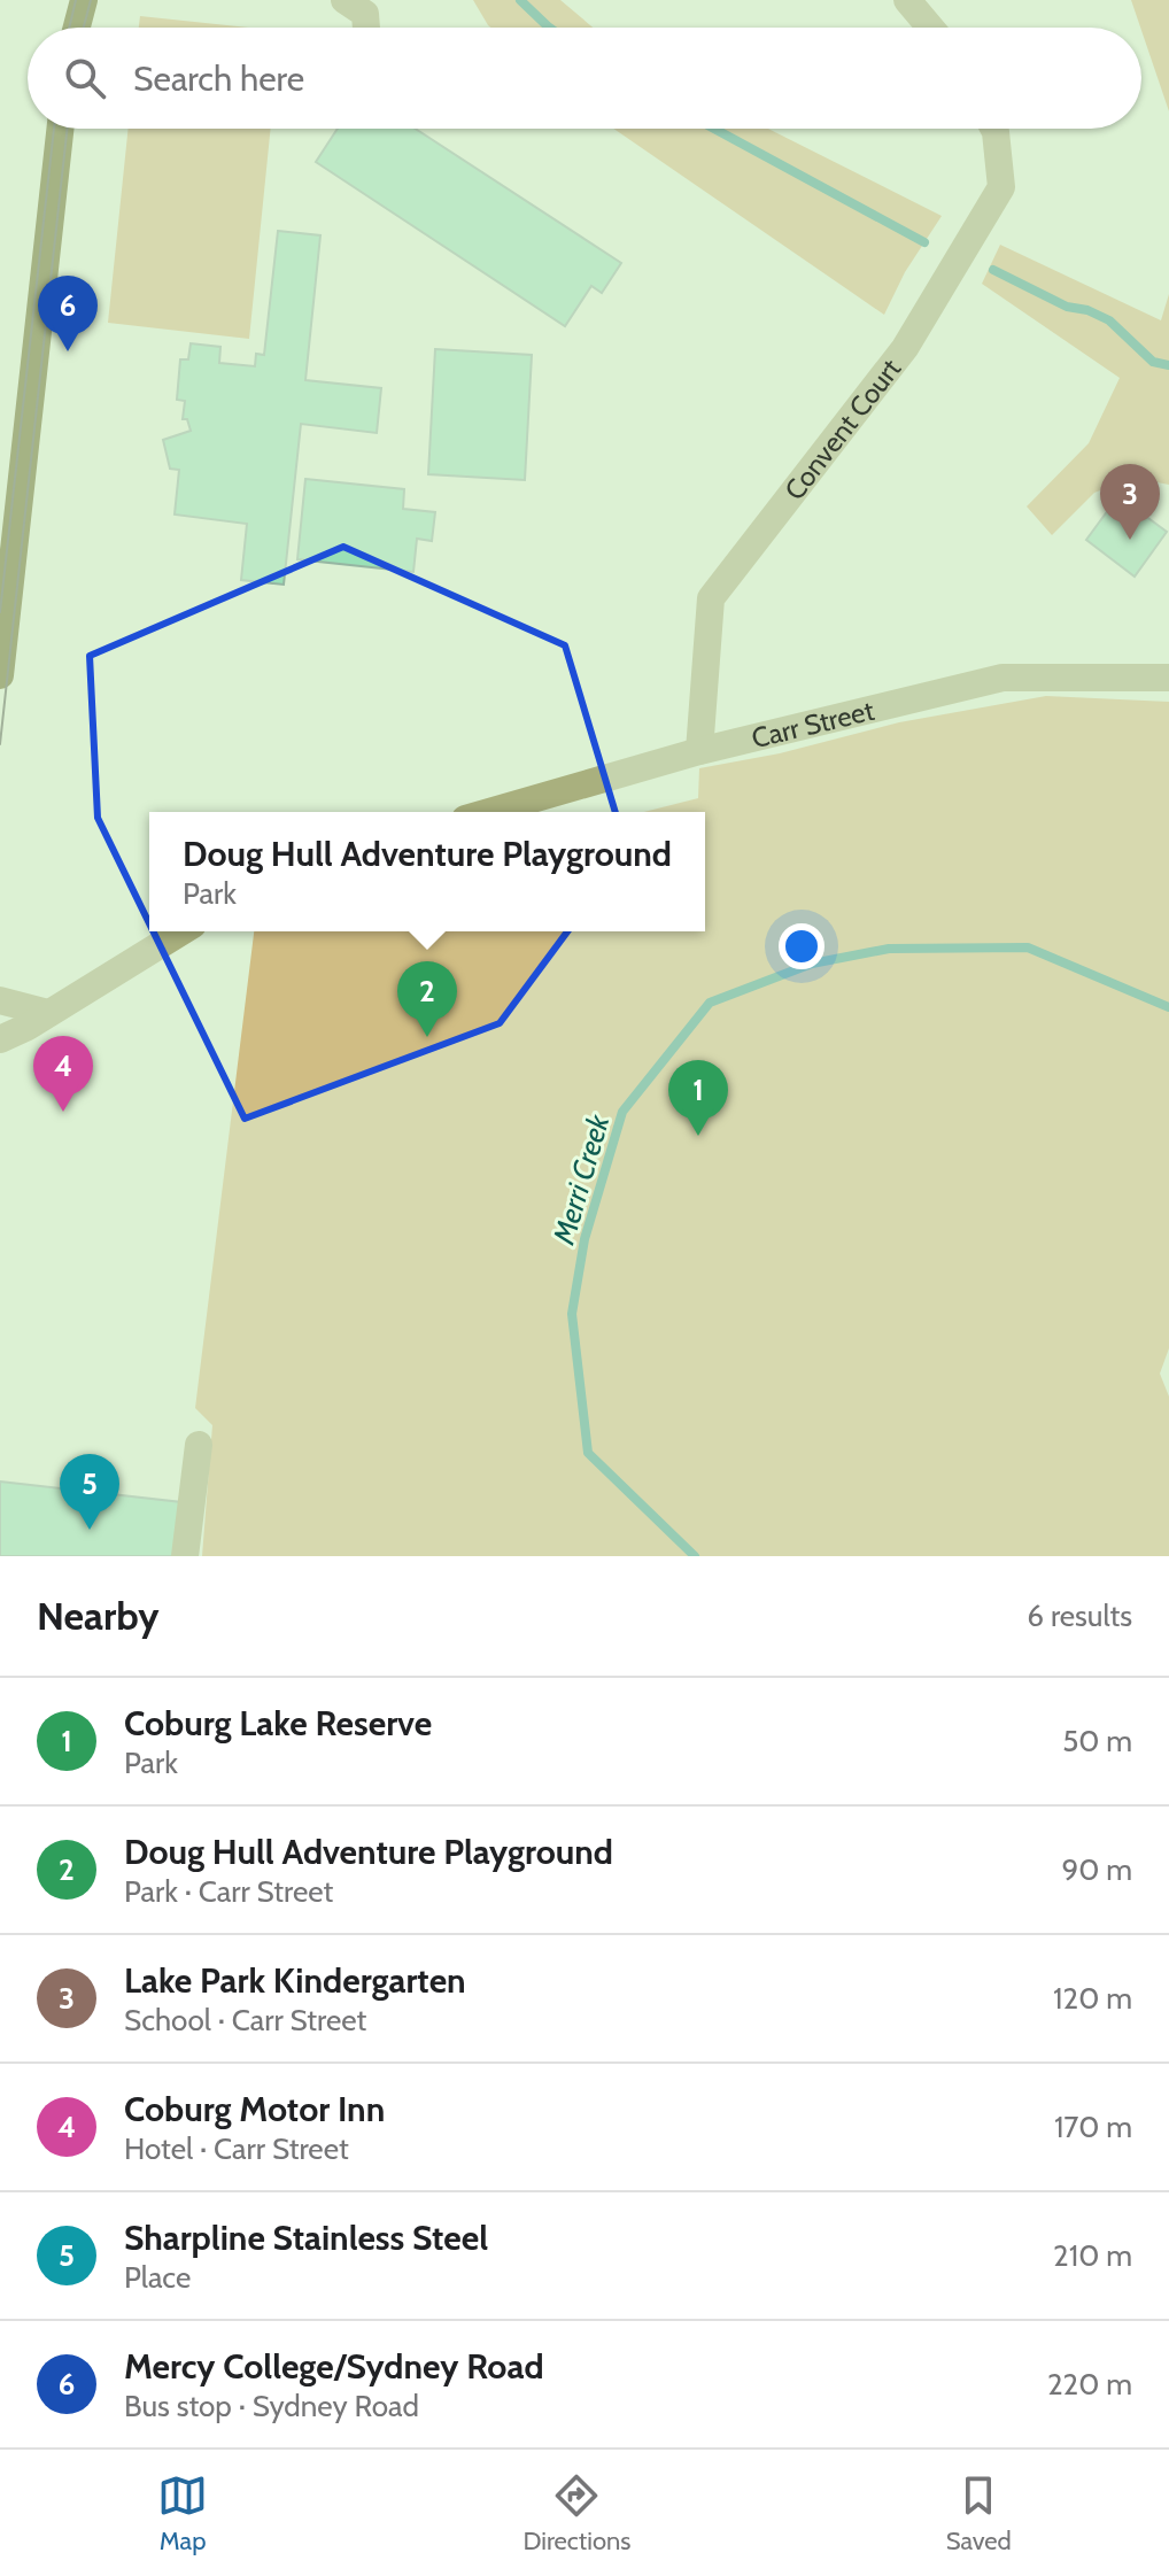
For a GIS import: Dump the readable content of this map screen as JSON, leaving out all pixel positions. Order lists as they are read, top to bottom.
{
  "streets": {
    "street": ["Convent Court", "Carr Street"]
  },
  "crossings": [
    ["Convent Court", "Carr Street"]
  ],
  "water": ["Merri Creek"],
  "page": {
    "search": "Search here",
    "pins": [
      "6",
      "3",
      "2",
      "4",
      "1",
      "5"
    ],
    "popup": ["Doug Hull Adventure Playground", "Park"],
    "heading": ["Nearby", "6 results"],
    "list": [
      {
        "mark": "1",
        "name": "Coburg Lake Reserve",
        "note": "Park",
        "value": "50 m"
      },
      {
        "mark": "2",
        "name": "Doug Hull Adventure Playground",
        "note": "Park · Carr Street",
        "value": "90 m"
      },
      {
        "mark": "3",
        "name": "Lake Park Kindergarten",
        "note": "School · Carr Street",
        "value": "120 m"
      },
      {
        "mark": "4",
        "name": "Coburg Motor Inn",
        "note": "Hotel · Carr Street",
        "value": "170 m"
      },
      {
        "mark": "5",
        "name": "Sharpline Stainless Steel",
        "note": "Place",
        "value": "210 m"
      },
      {
        "mark": "6",
        "name": "Mercy College/Sydney Road",
        "note": "Bus stop · Sydney Road",
        "value": "220 m"
      }
    ],
    "nav": ["Map", "Directions", "Saved"]
  }
}
